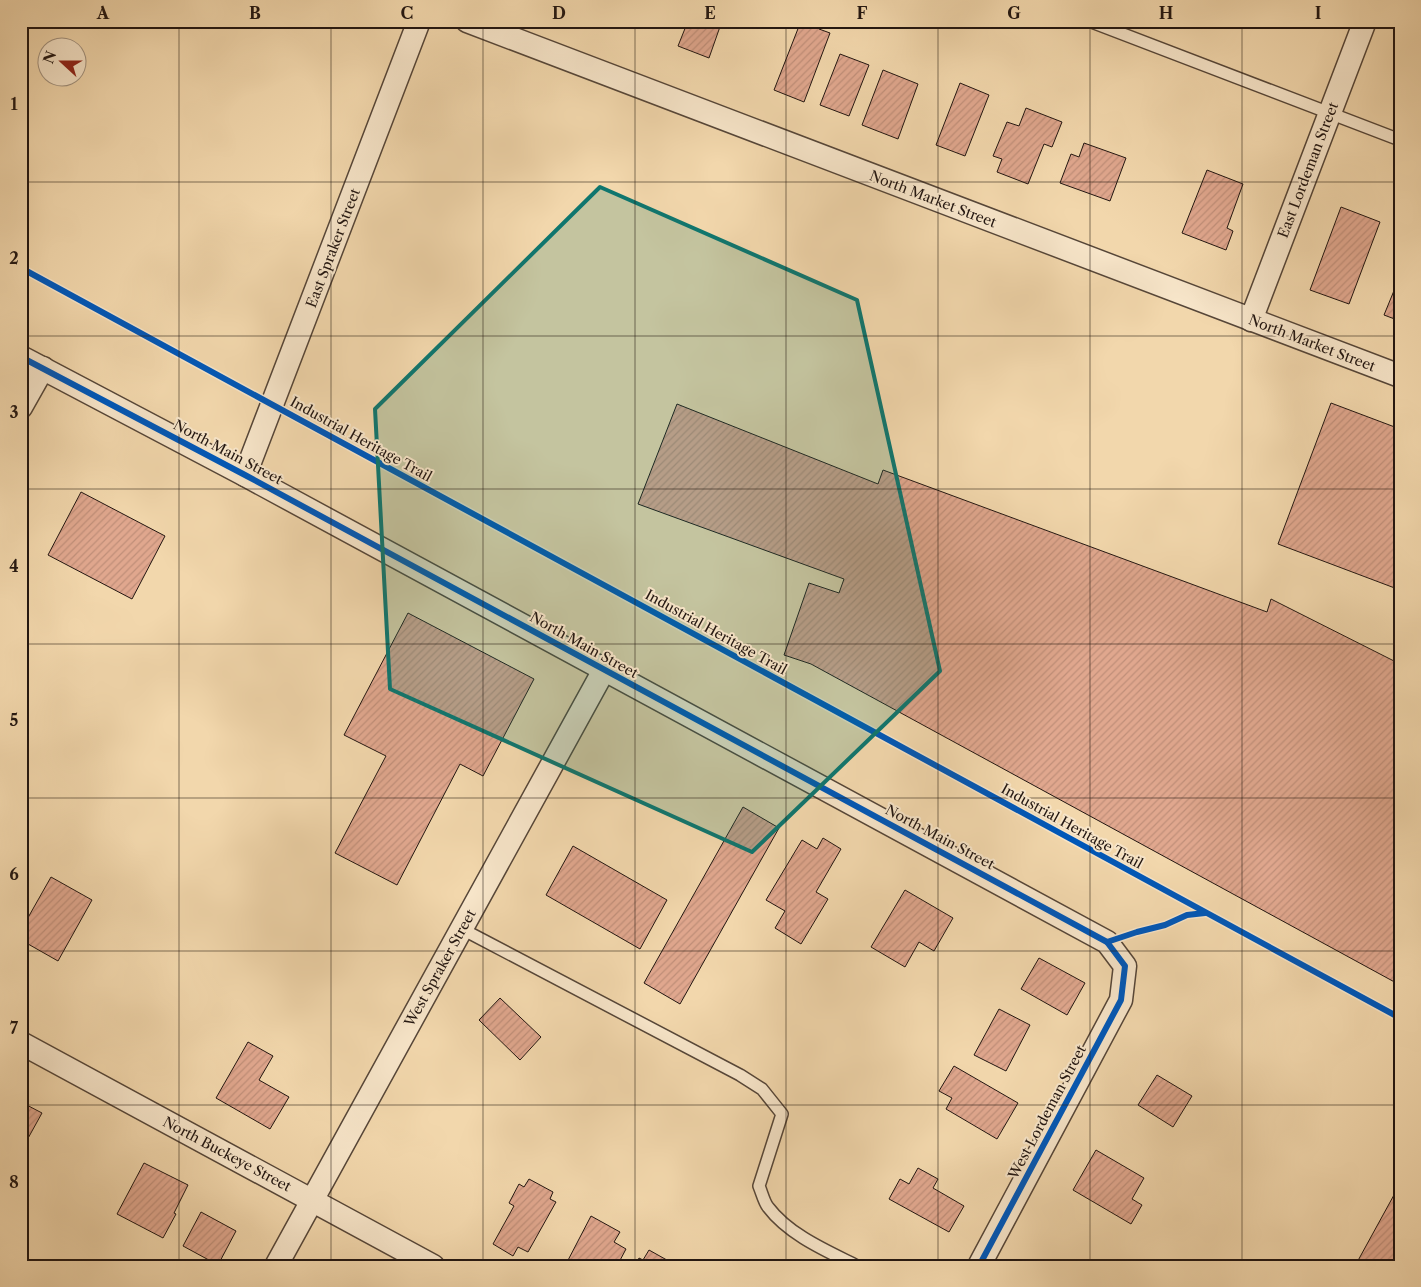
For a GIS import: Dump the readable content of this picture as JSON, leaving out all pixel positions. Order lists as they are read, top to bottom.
{
  "streets": {
    "street": [
      "East Lordeman Street",
      "North Market Street",
      "East Spraker Street",
      "North Main Street",
      "West Spraker Street",
      "West Lordeman Street",
      "North Buckeye Street"
    ],
    "cycle path": ["Industrial Heritage Trail"]
  },
  "crossings": [
    ["East Lordeman Street", "North Market Street"],
    ["East Spraker Street", "North Main Street"],
    ["North Main Street", "West Spraker Street"],
    ["North Main Street", "West Lordeman Street"],
    ["West Spraker Street", "North Buckeye Street"]
  ],
  "north": "left",
  "grid": {
    "columns": [
      "A",
      "B",
      "C",
      "D",
      "E",
      "F",
      "G",
      "H",
      "I"
    ],
    "rows": [
      "1",
      "2",
      "3",
      "4",
      "5",
      "6",
      "7",
      "8"
    ]
  }
}
